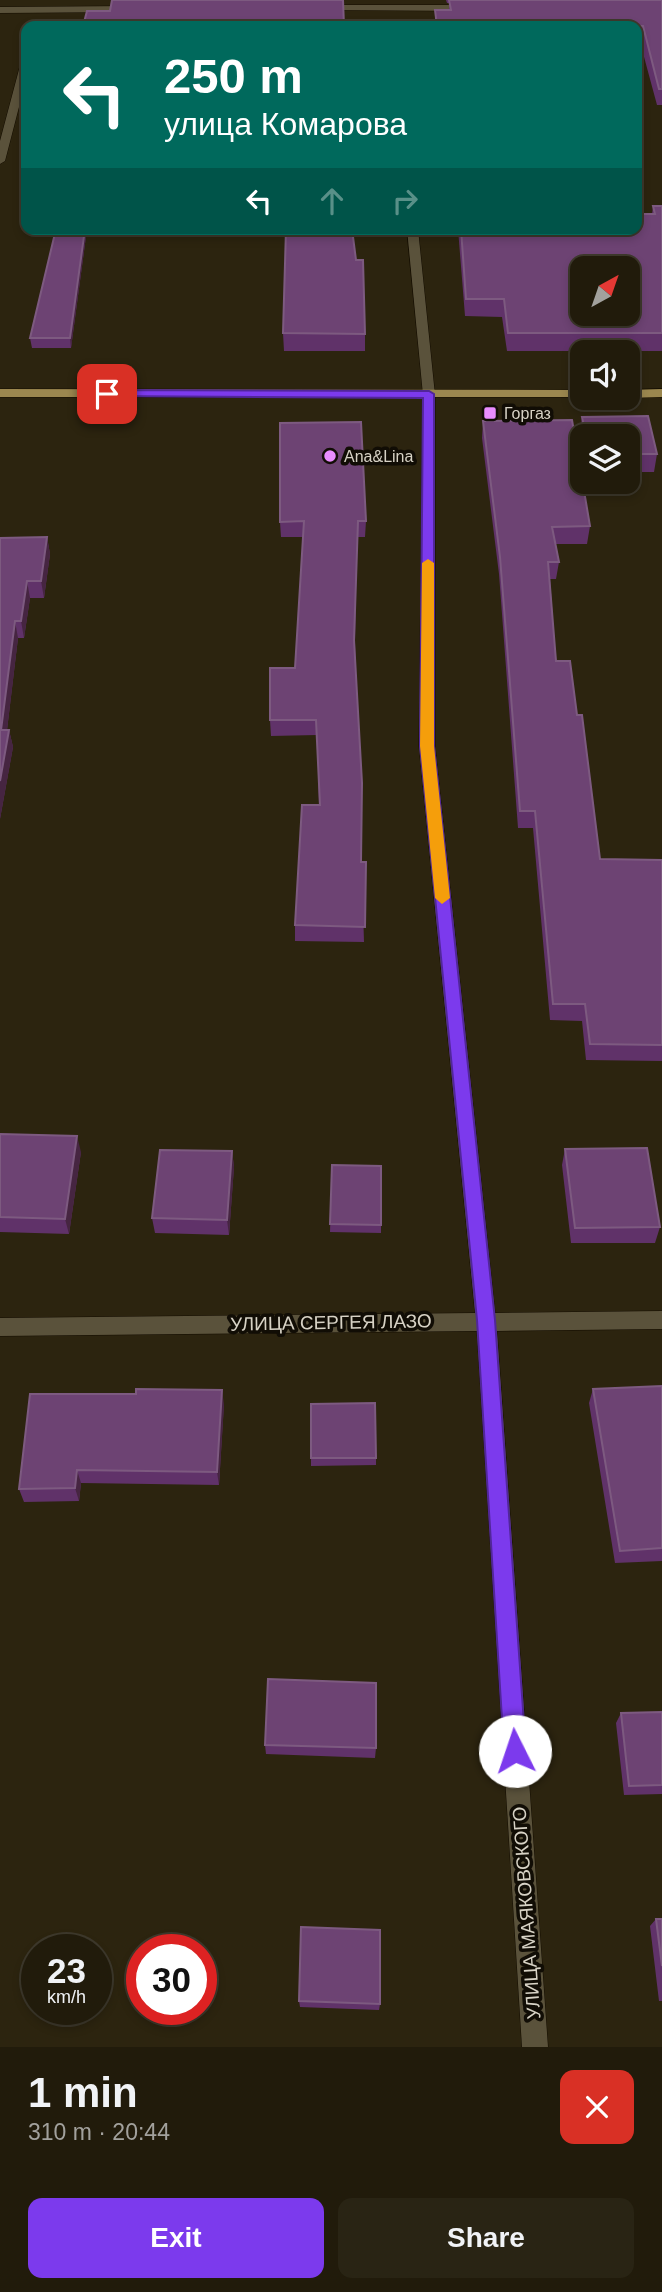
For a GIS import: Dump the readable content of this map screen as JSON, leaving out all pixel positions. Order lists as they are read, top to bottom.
{
  "streets": {
    "street": ["УЛИЦА СЕРГЕЯ ЛАЗО", "УЛИЦА МАЯКОВСКОГО"]
  },
  "crossings": [
    ["УЛИЦА СЕРГЕЯ ЛАЗО", "УЛИЦА МАЯКОВСКОГО"]
  ],
  "places": {
    "transit": ["Горгаз"],
    "other": ["Ana&Lina"]
  },
  "north": "top right",
  "page": {
    "turn": ["250 m", "улица Комарова"],
    "speed": "23 km/h",
    "limit": "30",
    "heading": ["1 min", "310 m · 20:44"],
    "buttons": ["Exit", "Share"]
  }
}
